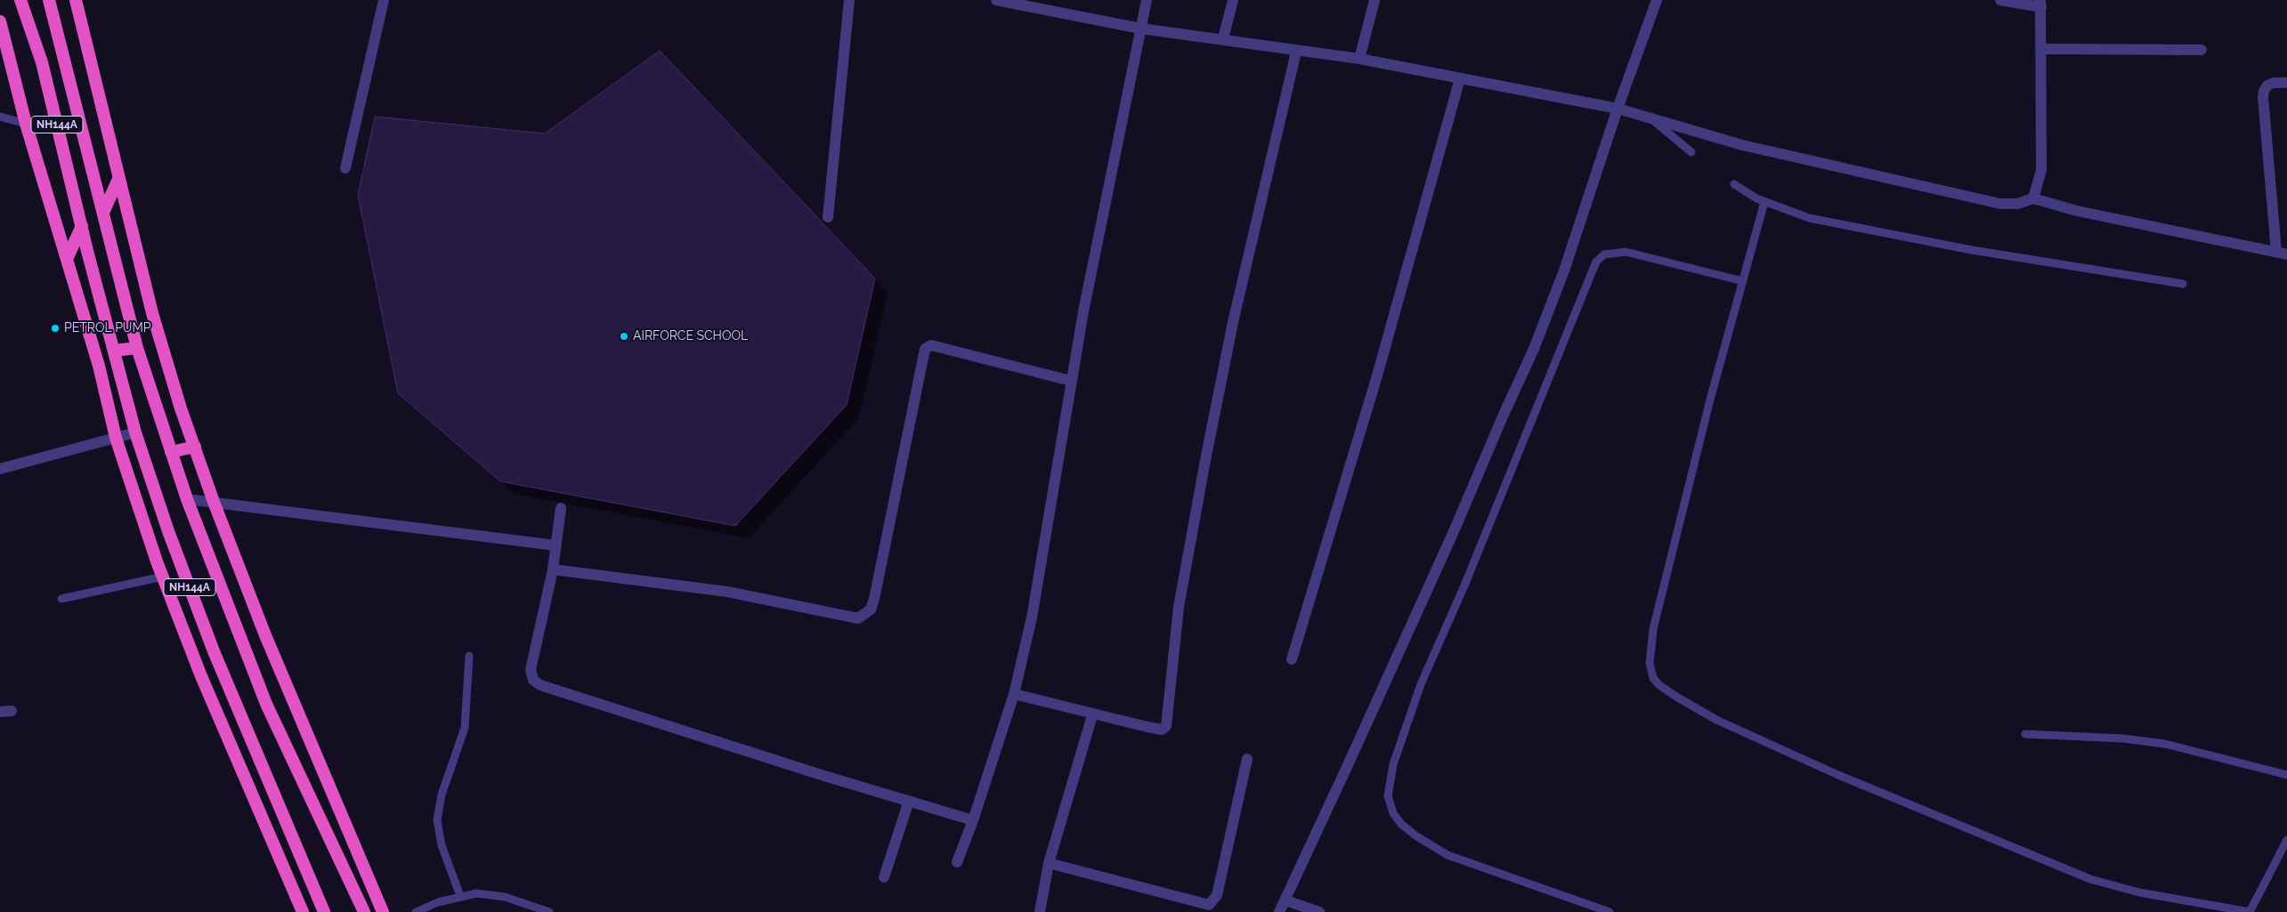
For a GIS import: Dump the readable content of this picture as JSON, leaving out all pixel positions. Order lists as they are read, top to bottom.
{
  "streets": {
    "highway": ["NH144A"]
  },
  "places": ["PETROL PUMP", "AIRFORCE SCHOOL"]
}
